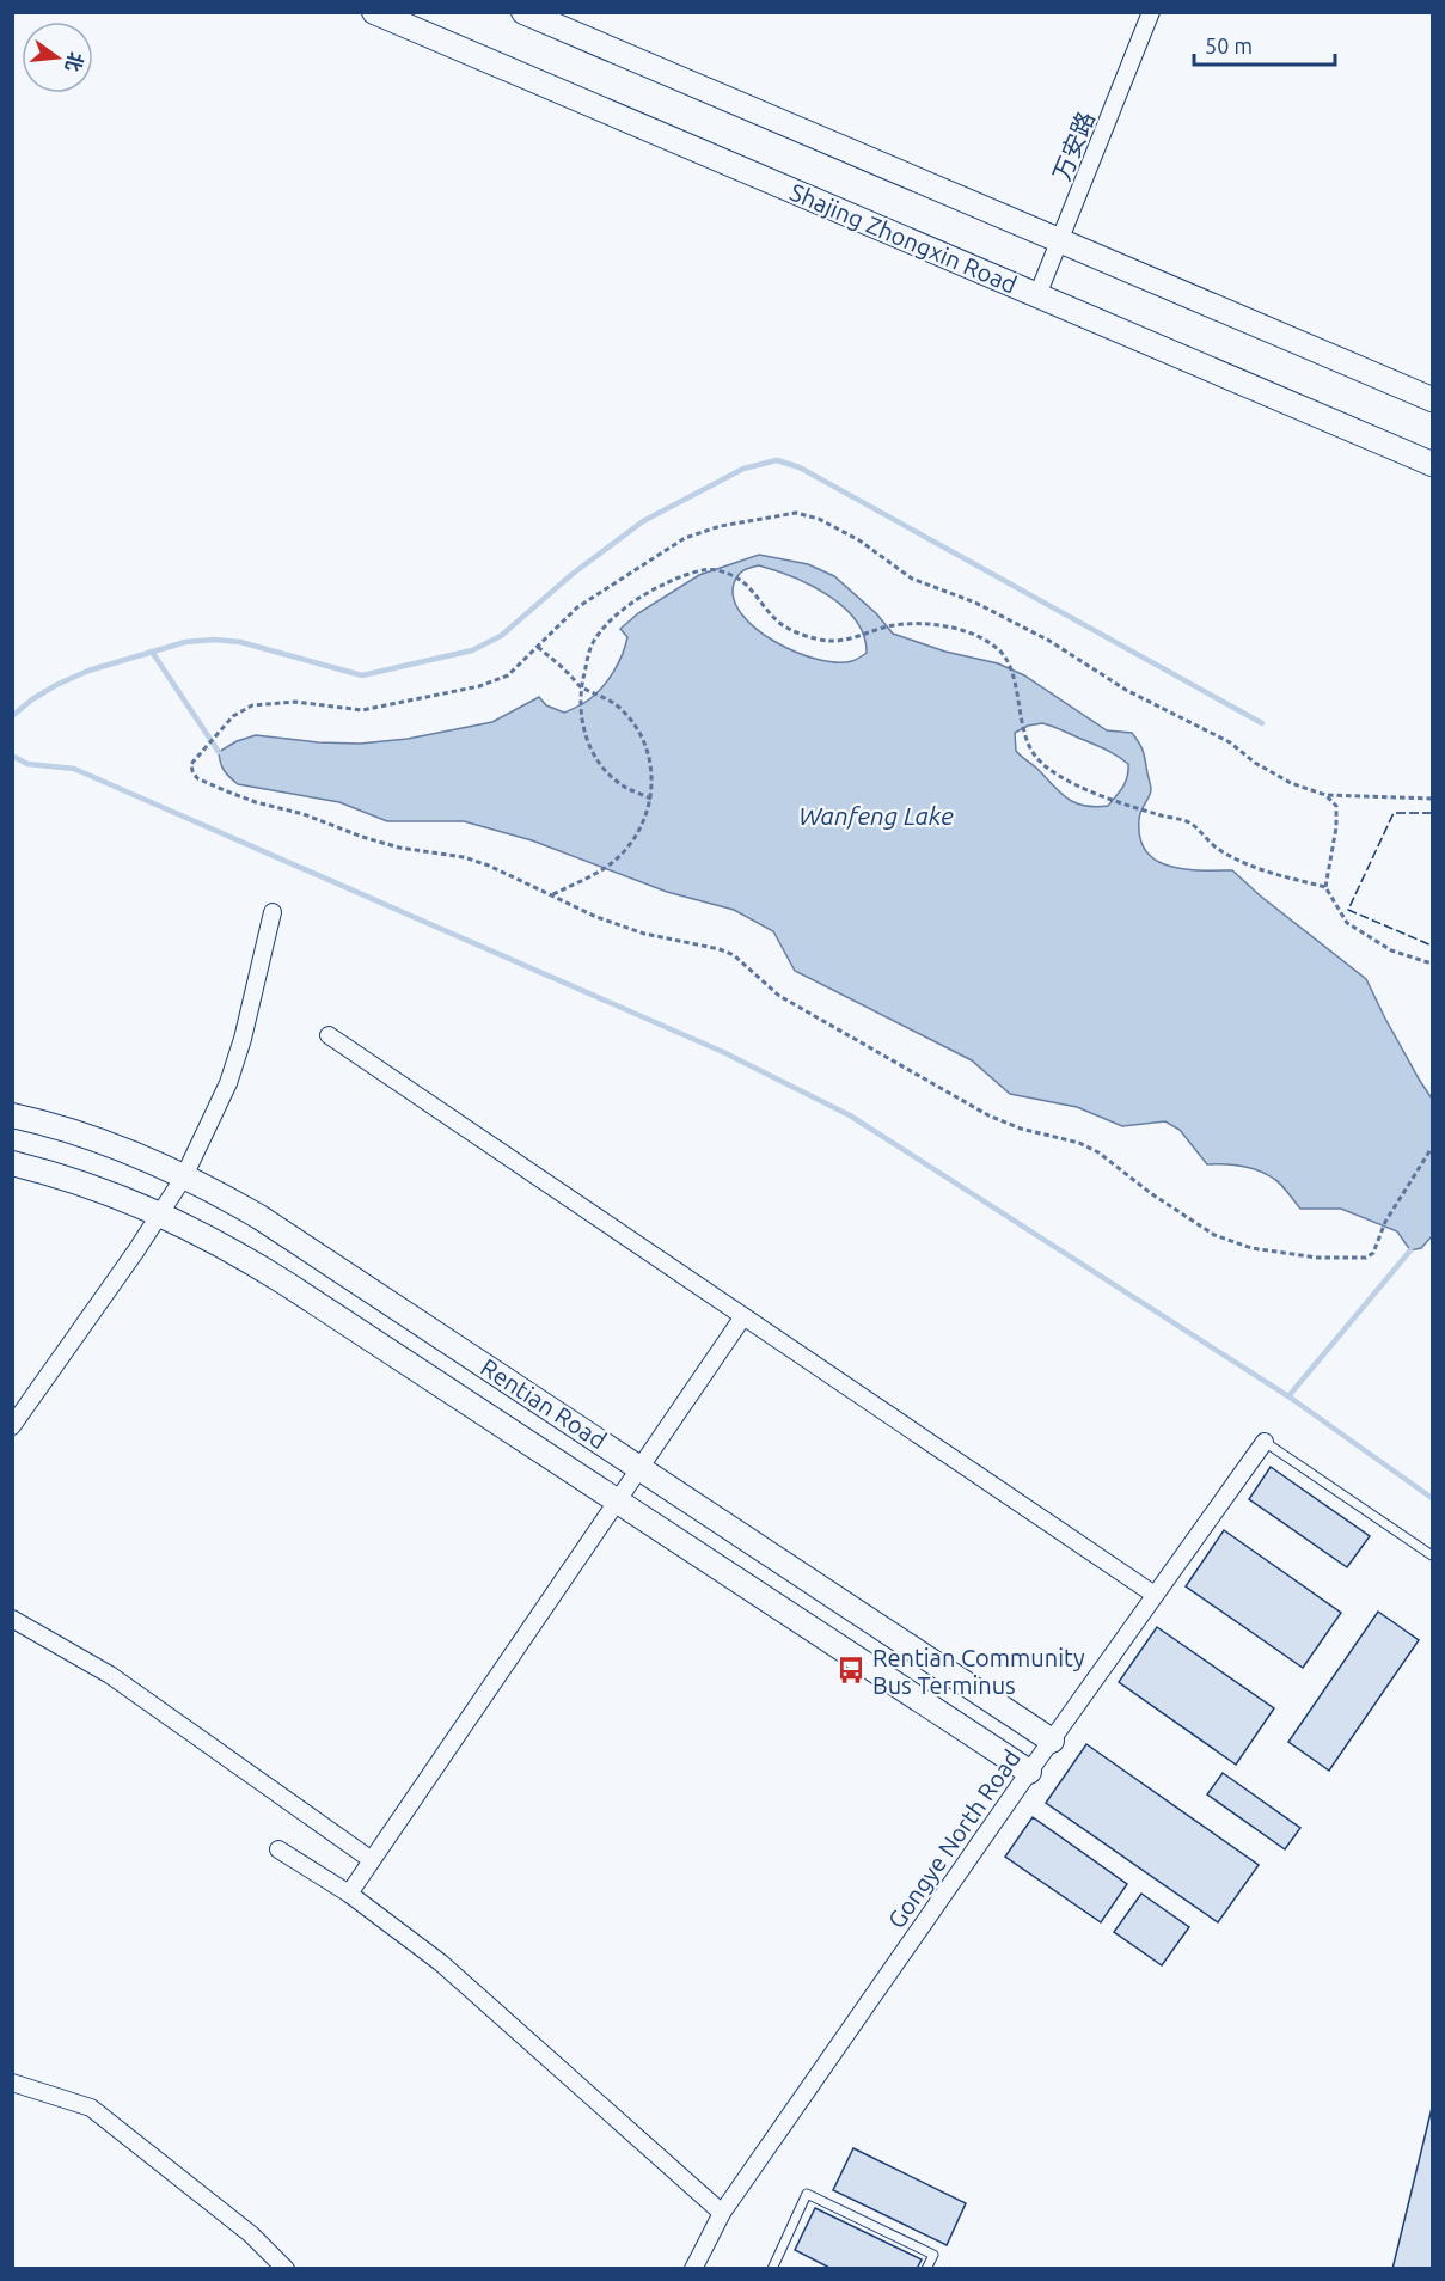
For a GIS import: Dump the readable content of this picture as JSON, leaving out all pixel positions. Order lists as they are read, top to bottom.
{
  "streets": {
    "street": [
      "万安路",
      "Shajing Zhongxin Road",
      "Rentian Road",
      "Gongye North Road"
    ]
  },
  "crossings": [
    ["万安路", "Shajing Zhongxin Road"],
    ["Rentian Road", "Gongye North Road"]
  ],
  "water": ["Wanfeng Lake"],
  "places": {
    "bus stop": ["Rentian Community Bus Terminus"]
  },
  "scale_bar": "50 m",
  "north": "right"
}
